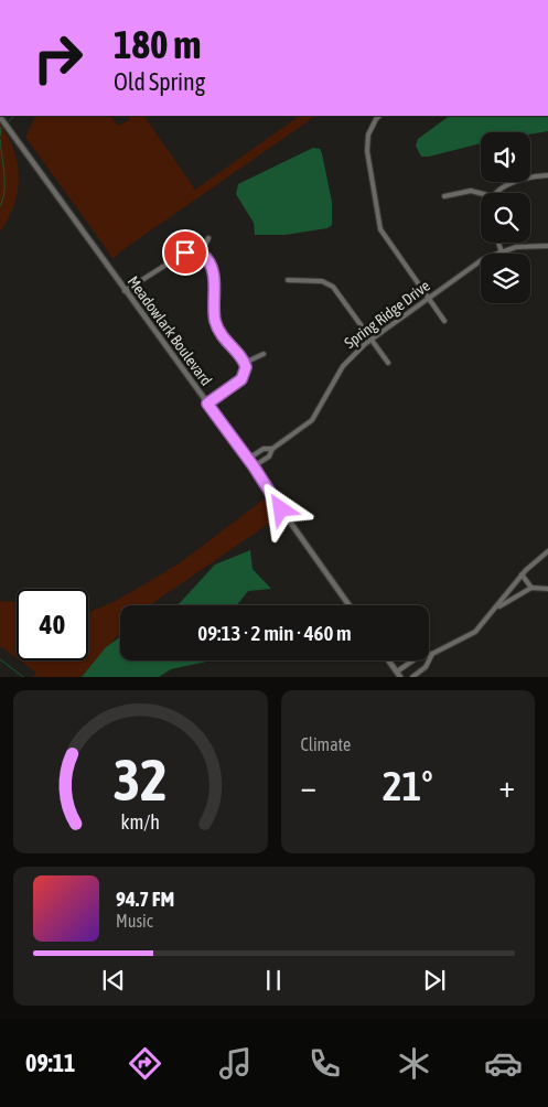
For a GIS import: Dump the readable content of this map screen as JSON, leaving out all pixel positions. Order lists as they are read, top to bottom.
{
  "streets": {
    "street": ["Spring Ridge Drive", "Meadowlark Boulevard"]
  },
  "crossings": [
    ["Spring Ridge Drive", "Meadowlark Boulevard"]
  ],
  "page": {
    "turn": ["180 m", "Old Spring"],
    "limit": "40",
    "trip": "09:13 · 2 min · 460 m",
    "tile": "Climate",
    "heat": ["−", "21°", "+"],
    "song": ["94.7 FM", "Music"],
    "tabs": "09:11",
    "gauge": ["32", "km/h"]
  }
}
